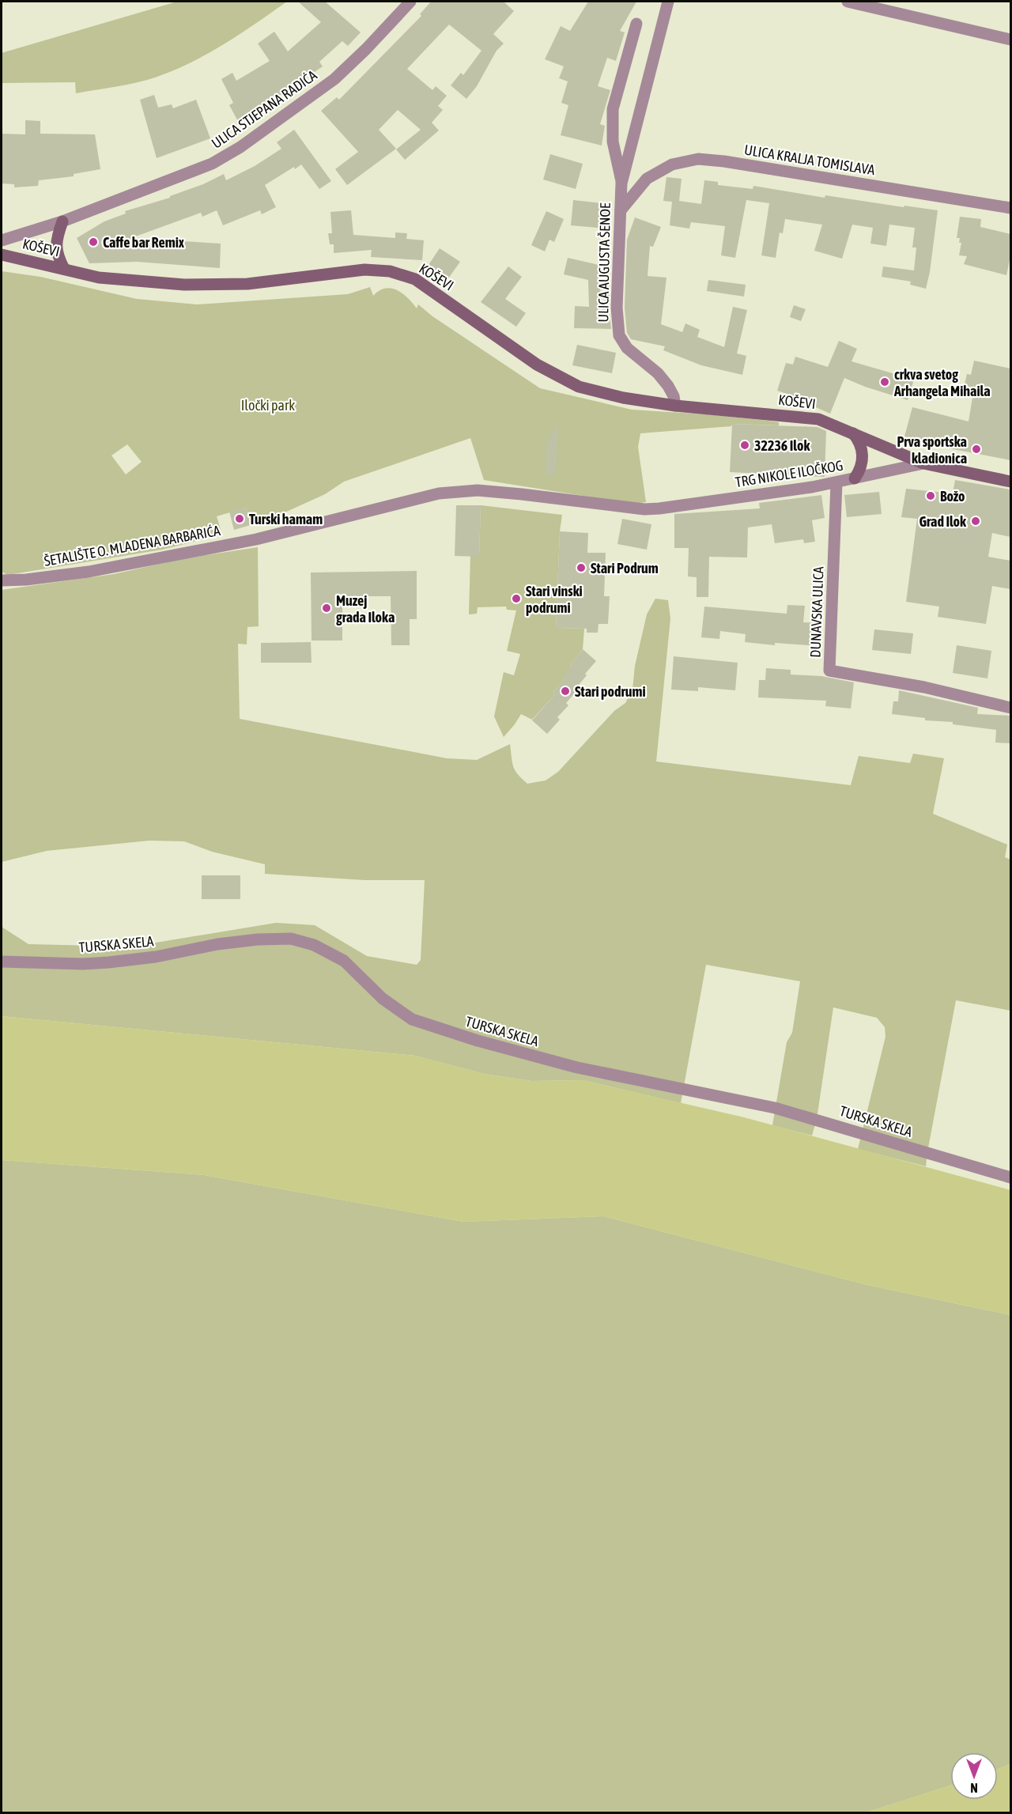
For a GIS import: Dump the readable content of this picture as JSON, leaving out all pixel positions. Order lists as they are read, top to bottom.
{
  "streets": {
    "main road": ["KOŠEVI", "TRG NIKOLE ILOČKOG"],
    "street": [
      "ULICA STJEPANA RADIĆA",
      "ULICA KRALJA TOMISLAVA",
      "ULICA AUGUSTA ŠENOE",
      "ŠETALIŠTE O. MLADENA BARBARIĆA",
      "DUNAVSKA ULICA",
      "TURSKA SKELA"
    ]
  },
  "crossings": [
    ["ULICA KRALJA TOMISLAVA", "ULICA AUGUSTA ŠENOE"],
    ["KOŠEVI", "ULICA AUGUSTA ŠENOE"],
    ["KOŠEVI", "TRG NIKOLE ILOČKOG"],
    ["TRG NIKOLE ILOČKOG", "ŠETALIŠTE O. MLADENA BARBARIĆA"],
    ["TRG NIKOLE ILOČKOG", "DUNAVSKA ULICA"]
  ],
  "parks": ["Iločki park"],
  "places": [
    "Caffe bar Remix",
    "crkva svetog Arhangela Mihaila",
    "32236 Ilok",
    "Prva sportska kladionica",
    "Božo",
    "Turski hamam",
    "Grad Ilok",
    "Stari Podrum",
    "Stari vinski podrumi",
    "Muzej grada Iloka",
    "Stari podrumi"
  ],
  "north": "bottom"
}
